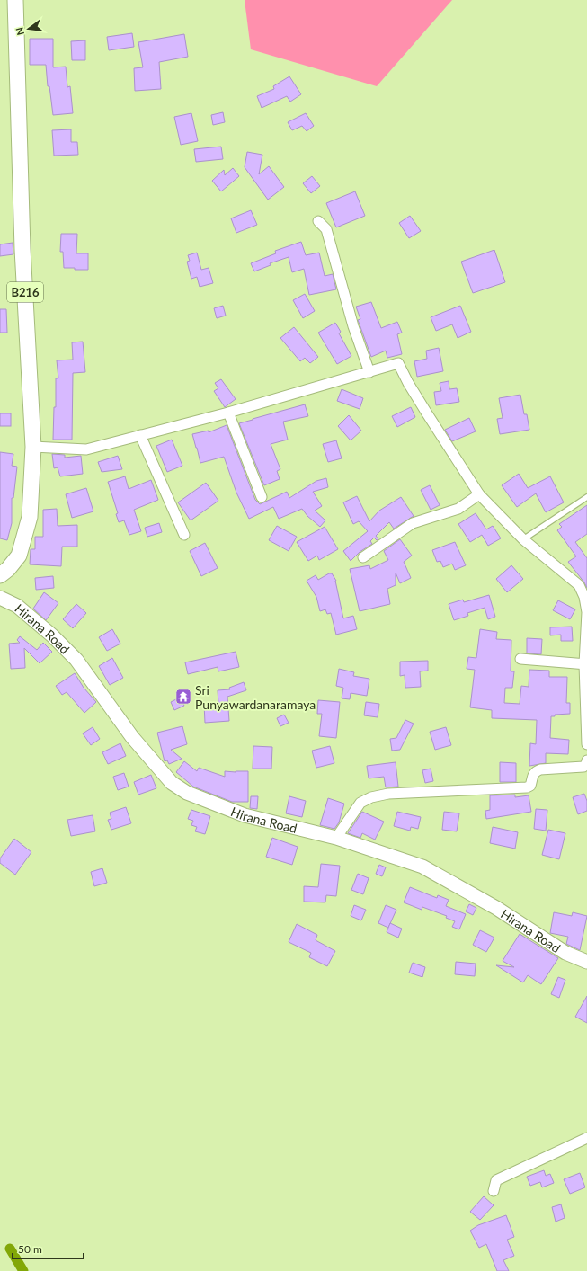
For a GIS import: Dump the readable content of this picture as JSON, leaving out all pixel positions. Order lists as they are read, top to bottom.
{
  "streets": {
    "main road": ["B216"],
    "street": ["Hirana Road"]
  },
  "places": {
    "temple": ["Sri Punyawardanaramaya"]
  },
  "scale_bar": "50 m",
  "north": "left"
}
